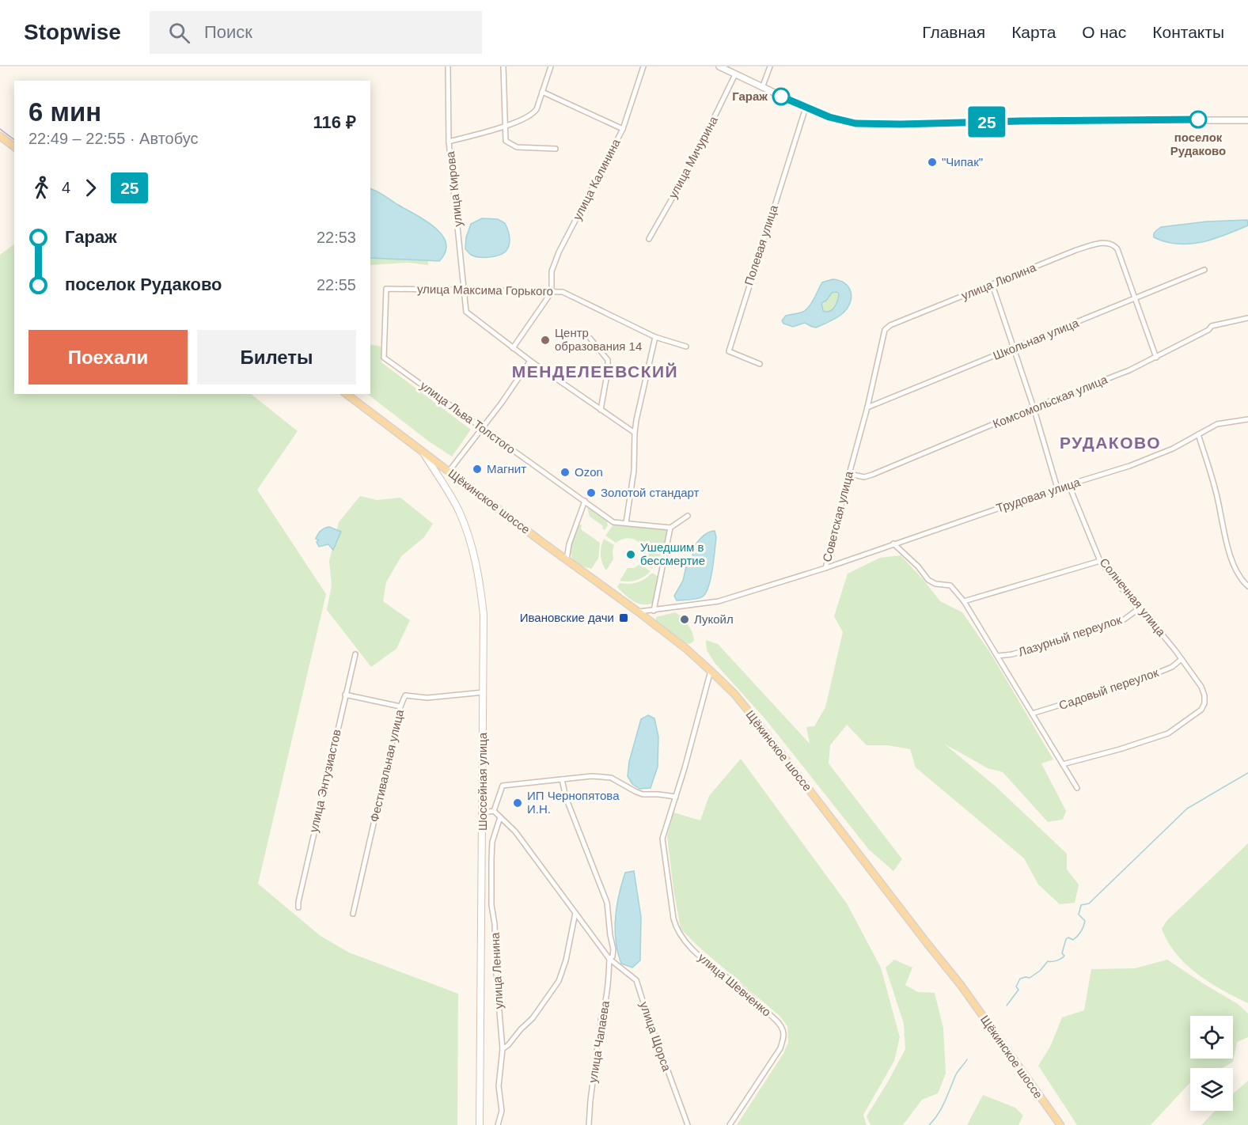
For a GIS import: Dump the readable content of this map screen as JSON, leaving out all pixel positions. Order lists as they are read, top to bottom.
{
  "streets": {
    "main road": ["Щёкинское шоссе", "Шоссейная улица"],
    "street": [
      "улица Мичурина",
      "улица Калинина",
      "улица Кирова",
      "Полевая улица",
      "улица Люлина",
      "улица Максима Горького",
      "Школьная улица",
      "Комсомольская улица",
      "улица Льва Толстого",
      "Трудовая улица",
      "Советская улица",
      "Солнечная улица",
      "Лазурный переулок",
      "Садовый переулок",
      "Фестивальная улица",
      "улица Энтузиастов",
      "улица Ленина",
      "улица Шевченко",
      "улица Щорса",
      "улица Чапаева"
    ]
  },
  "crossings": [
    ["улица Калинина", "улица Максима Горького"],
    ["улица Кирова", "улица Максима Горького"],
    ["улица Люлина", "Школьная улица"],
    ["улица Люлина", "Советская улица"],
    ["улица Максима Горького", "улица Льва Толстого"],
    ["Школьная улица", "Советская улица"],
    ["Комсомольская улица", "Советская улица"],
    ["Трудовая улица", "Советская улица"],
    ["Трудовая улица", "Солнечная улица"],
    ["Щёкинское шоссе", "Советская улица"],
    ["Щёкинское шоссе", "Шоссейная улица"],
    ["Щёкинское шоссе", "улица Шевченко"],
    ["Солнечная улица", "Лазурный переулок"],
    ["Солнечная улица", "Садовый переулок"],
    ["Фестивальная улица", "Шоссейная улица"],
    ["улица Щорса", "улица Чапаева"]
  ],
  "districts": ["МЕНДЕЛЕЕВСКИЙ", "РУДАКОВО"],
  "places": {
    "other": [
      "Гараж",
      "поселок Рудаково",
      "\"Чипак\"",
      "Центр образования 14",
      "Магнит",
      "Ozon",
      "Золотой стандарт",
      "Ушедшим в бессмертие",
      "Лукойл",
      "ИП Чернопятова И.Н."
    ],
    "transit": ["Ивановские дачи"]
  },
  "lines": ["bus line 25"],
  "page": {
    "header": "Stopwise",
    "search": "Поиск",
    "nav": [
      "Главная",
      "Карта",
      "О нас",
      "Контакты"
    ],
    "on_map": "25",
    "heading": ["6 мин", "22:49 – 22:55 · Автобус", "116 ₽"],
    "legs": ["4", "25"],
    "list": [
      {
        "name": "Гараж",
        "value": "22:53"
      },
      {
        "name": "поселок Рудаково",
        "value": "22:55"
      }
    ],
    "buttons": ["Поехали", "Билеты"]
  }
}
